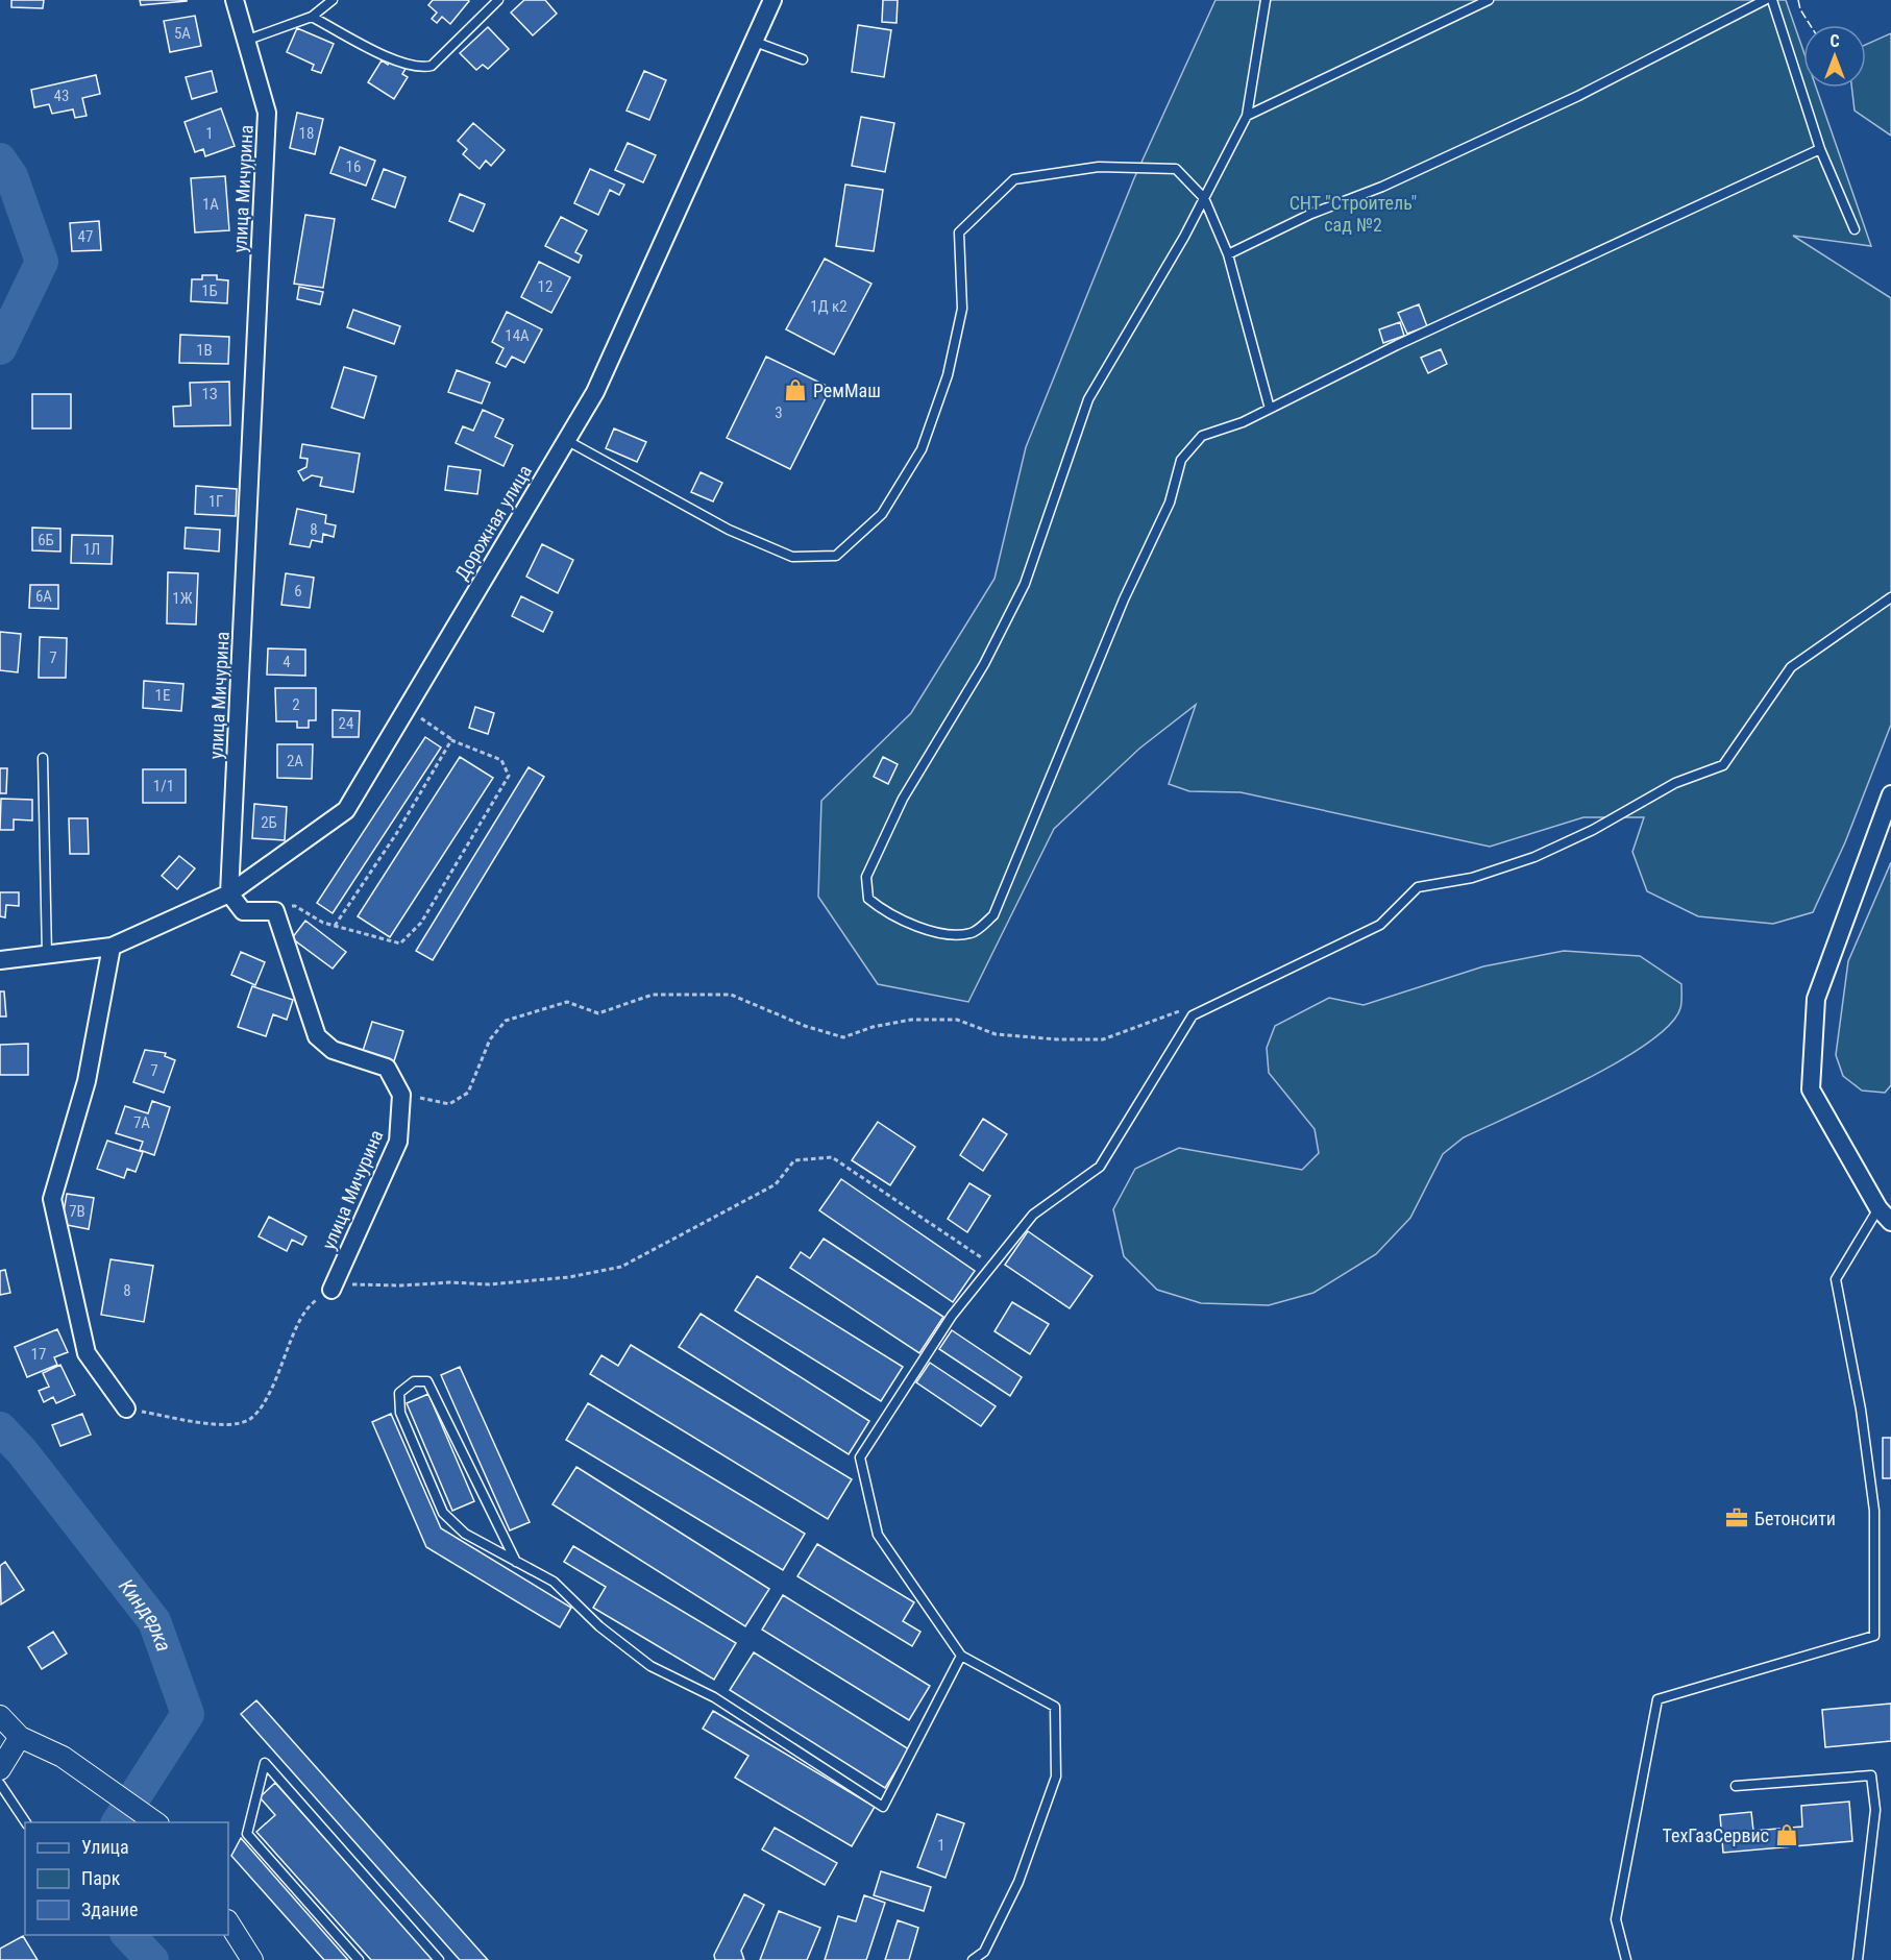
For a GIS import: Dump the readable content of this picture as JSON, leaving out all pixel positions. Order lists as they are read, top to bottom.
{
  "streets": {
    "street": ["улица Мичурина", "Дорожная улица"]
  },
  "crossings": [
    ["улица Мичурина", "Дорожная улица"]
  ],
  "water": ["Киндерка"],
  "parks": ["СНТ \"Строитель\" сад №2"],
  "places": {
    "shop": ["РемМаш", "ТехГазСервис"],
    "office": ["Бетонсити"]
  },
  "house_numbers": [
    "5А",
    "43",
    "1",
    "18",
    "16",
    "1А",
    "47",
    "12",
    "1Б",
    "1Д к2",
    "14А",
    "1В",
    "1З",
    "3",
    "1Г",
    "8",
    "6Б",
    "1Л",
    "6",
    "6А",
    "1Ж",
    "7",
    "4",
    "1Е",
    "2",
    "24",
    "2А",
    "1/1",
    "2Б",
    "7",
    "7А",
    "7В",
    "8",
    "17",
    "1"
  ],
  "legend": ["Улица", "Парк", "Здание"],
  "north": "top"
}
